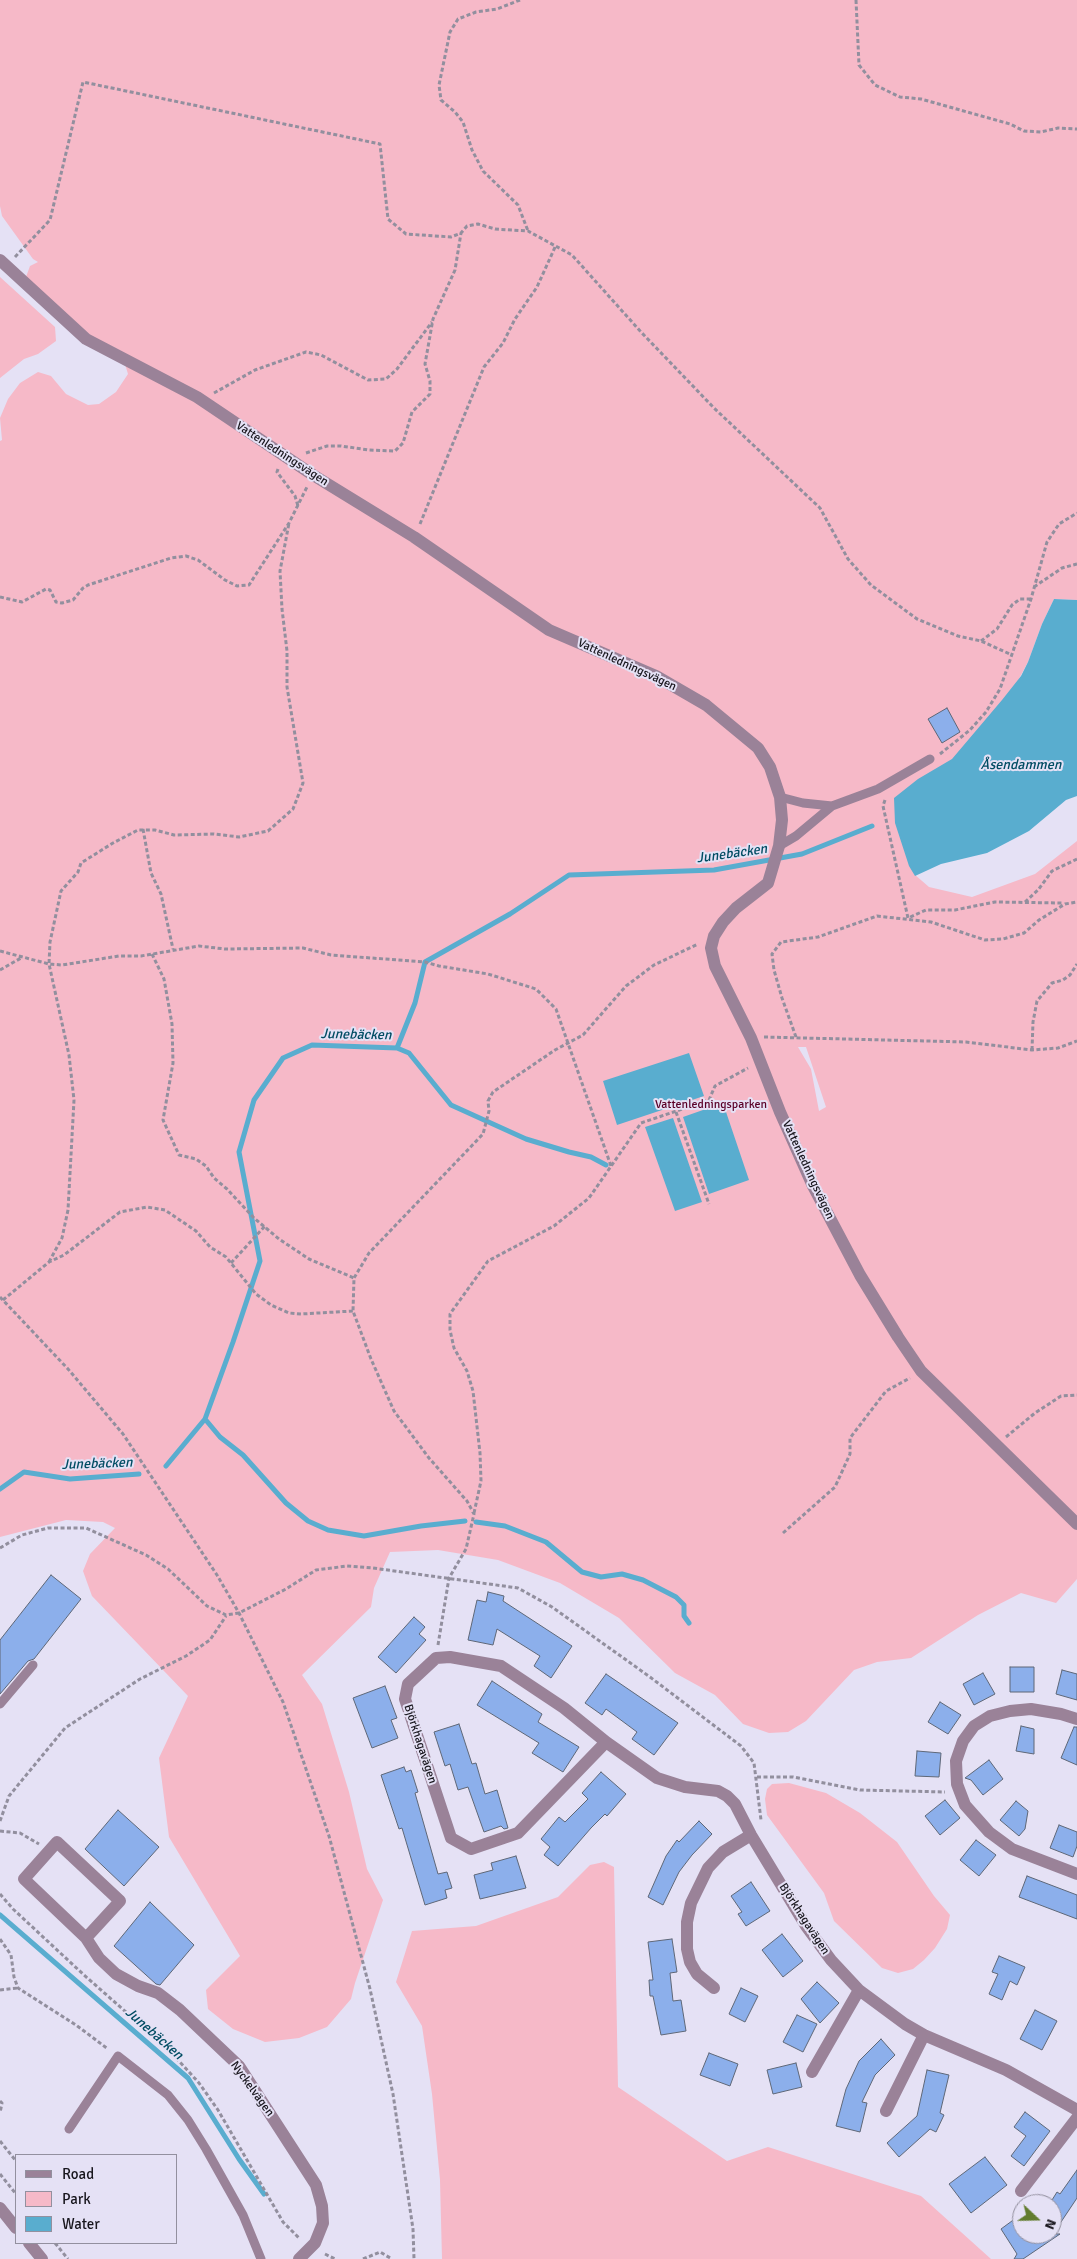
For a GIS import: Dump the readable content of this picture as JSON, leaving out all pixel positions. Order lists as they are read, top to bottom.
{
  "streets": {
    "street": ["Vattenledningsvägen", "Björkhagavägen", "Nyckelvägen"]
  },
  "water": ["Åsendammen", "Junebäcken"],
  "parks": ["Vattenledningsparken"],
  "legend": ["Road", "Park", "Water"],
  "north": "right"
}
